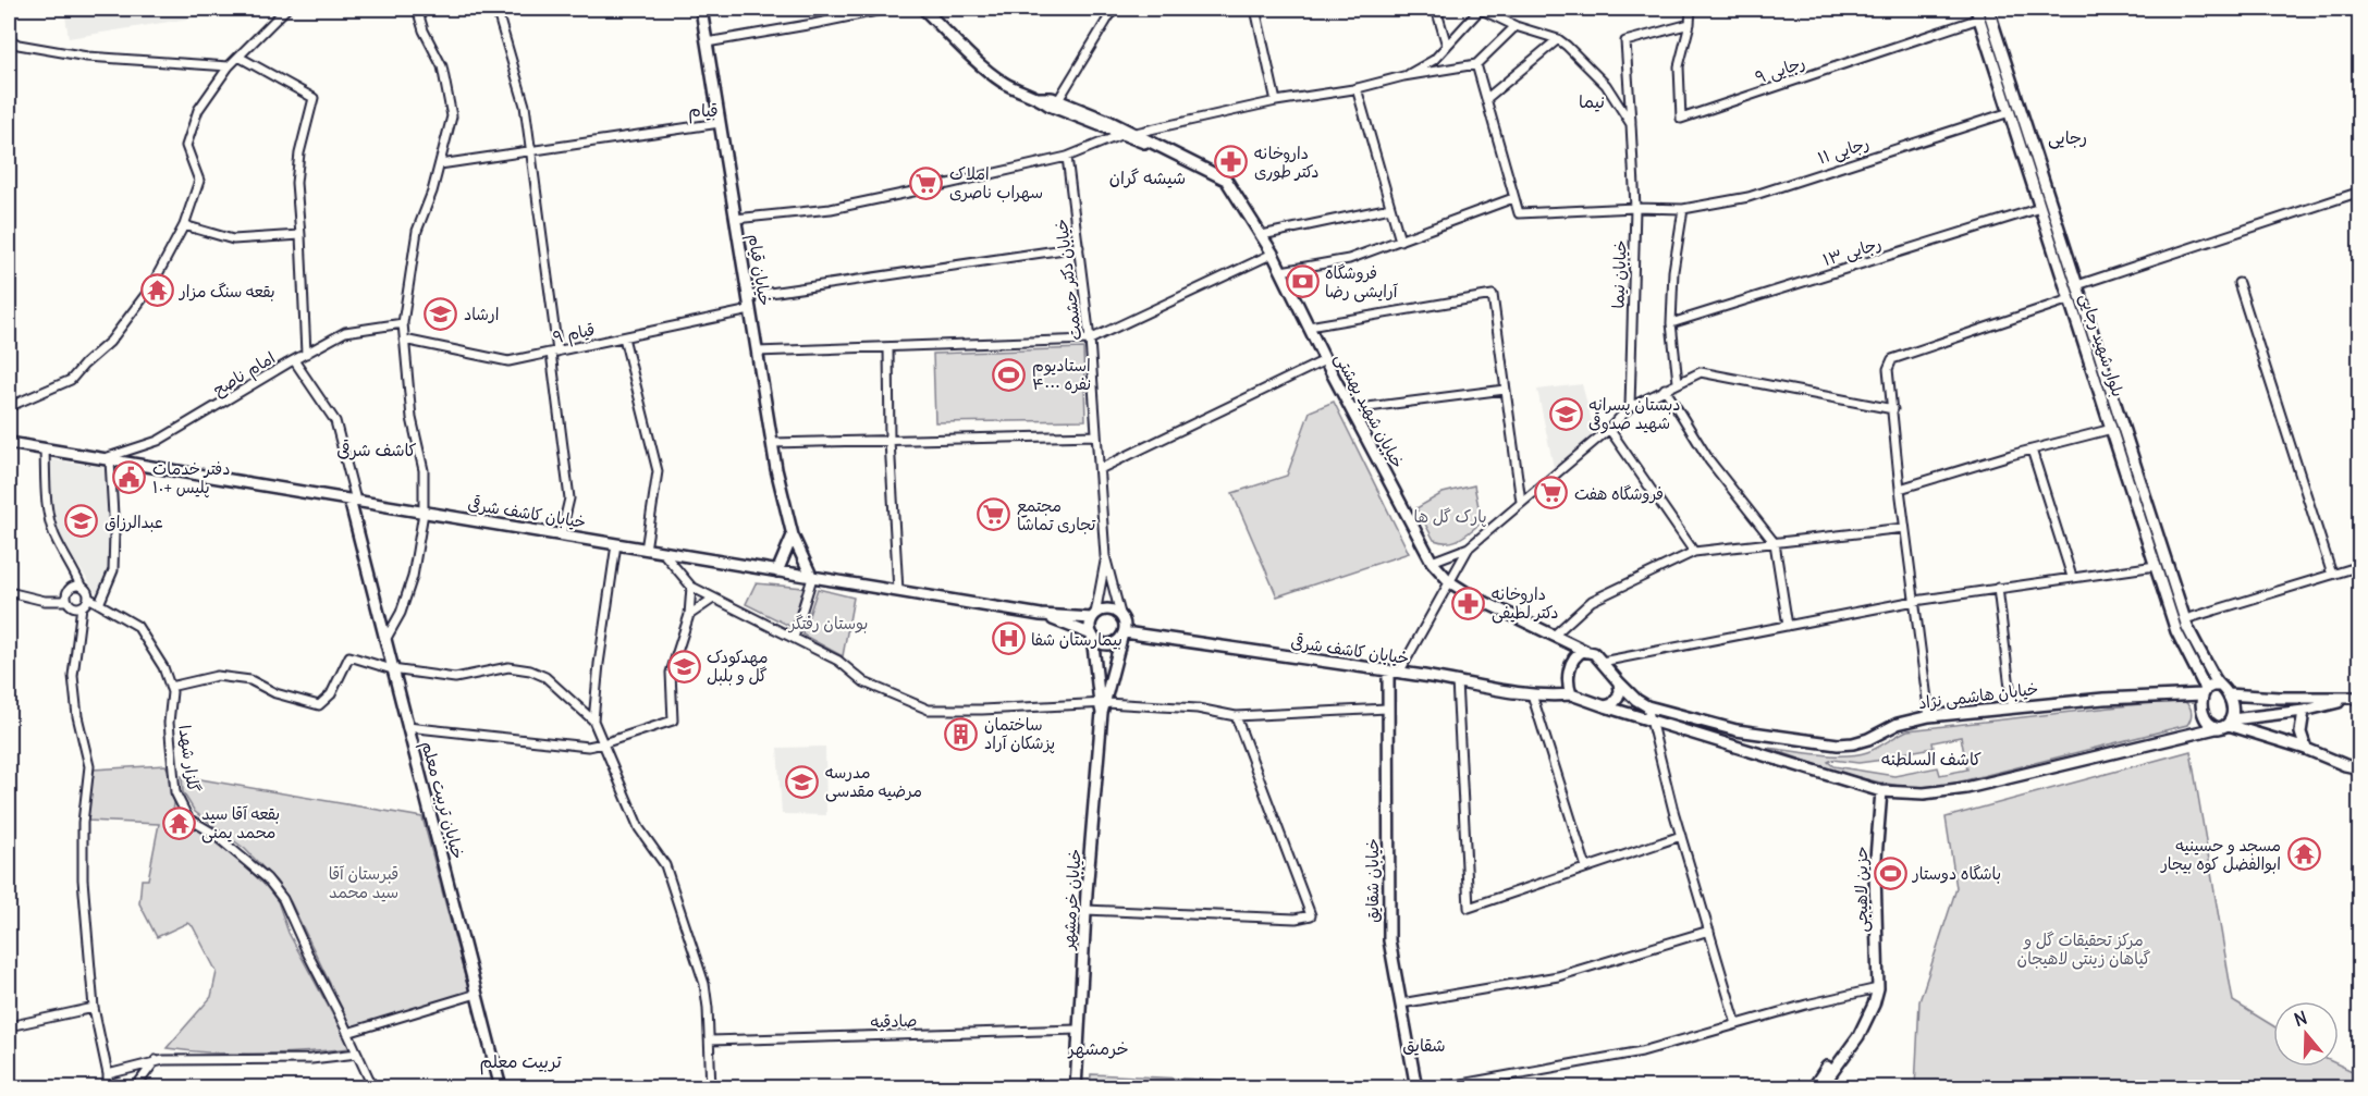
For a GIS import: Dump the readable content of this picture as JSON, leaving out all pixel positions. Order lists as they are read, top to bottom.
{
  "streets": {
    "main road": [
      "خیابان قیام",
      "بلوار شهید رجایی",
      "خیابان شهید بهشتی",
      "خیابان کاشف شرقی",
      "خیابان هاشمی نژاد",
      "خیابان تربیت معلم",
      "خیابان شقایق",
      "حزین لاهیجی",
      "خیابان خرمشهر"
    ],
    "street": [
      "رجایی ۹",
      "رجایی ۱۱",
      "رجایی ۱۳",
      "خیابان نیما",
      "خیابان دکتر حشمت",
      "قیام ۹",
      "امام ناصح",
      "گلزار شهدا",
      "صادقیه"
    ]
  },
  "crossings": [
    ["رجایی ۹", "بلوار شهید رجایی"],
    ["رجایی ۱۱", "خیابان نیما"],
    ["رجایی ۱۱", "بلوار شهید رجایی"],
    ["رجایی ۱۳", "بلوار شهید رجایی"],
    ["خیابان قیام", "قیام ۹"],
    ["خیابان قیام", "خیابان کاشف شرقی"],
    ["بلوار شهید رجایی", "خیابان هاشمی نژاد"],
    ["امام ناصح", "خیابان کاشف شرقی"],
    ["خیابان شهید بهشتی", "خیابان کاشف شرقی"],
    ["خیابان شهید بهشتی", "خیابان هاشمی نژاد"],
    ["خیابان کاشف شرقی", "خیابان هاشمی نژاد"],
    ["خیابان کاشف شرقی", "خیابان تربیت معلم"],
    ["خیابان کاشف شرقی", "خیابان شقایق"],
    ["خیابان خرمشهر", "صادقیه"]
  ],
  "districts": [
    "نیما",
    "قیام",
    "رجایی",
    "شیشه گران",
    "کاشف شرقی",
    "کاشف السلطنه",
    "شقایق",
    "خرمشهر",
    "تربیت معلم"
  ],
  "parks": [
    "پارک گل ها",
    "بوستان رفتگر",
    "قبرستان آقا سید محمد",
    "مرکز تحقیقات گل و گیاهان زینتی لاهیجان"
  ],
  "places": {
    "pharmacy": ["داروخانه دکتر طوری", "داروخانه دکتر لطیفی"],
    "supermarket": ["املاک سهراب ناصری", "فروشگاه هفت", "مجتمع تجاری تماشا"],
    "bank": ["فروشگاه آرایشی رضا"],
    "temple": ["بقعه سنگ مزار", "بقعه آقا سید محمد یمنی", "مسجد و حسینیه ابوالفضل کوه بیجار"],
    "school or university": [
      "ارشاد",
      "دبستان پسرانه شهید صدوقی",
      "عبدالرزاق",
      "مهدکودک گل و بلبل",
      "مدرسه مرضیه مقدسی"
    ],
    "sports": ["استادیوم ۴۰۰۰ نفره", "باشگاه دوستار"],
    "public building": ["دفتر خدمات پلیس +۱۰"],
    "hospital": ["بیمارستان شفا"],
    "building": ["ساختمان پزشکان آراد"]
  },
  "north": "top"
}
